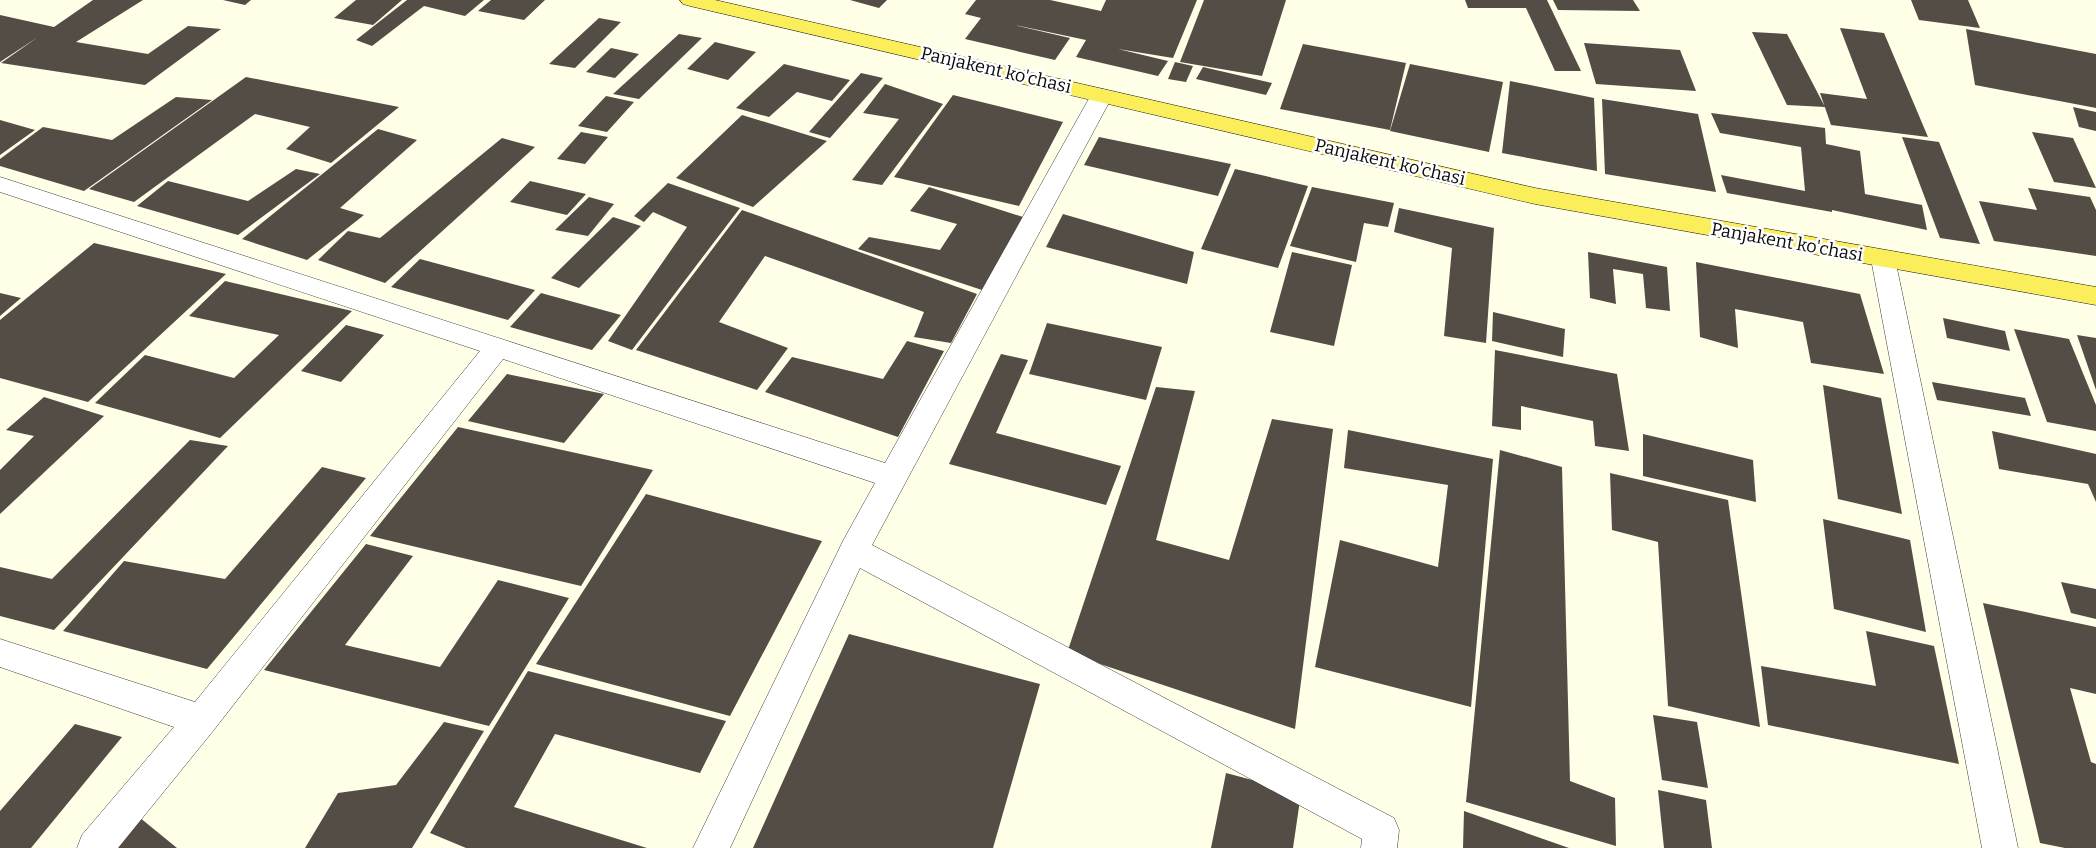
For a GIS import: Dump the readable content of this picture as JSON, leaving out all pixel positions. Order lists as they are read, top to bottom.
{
  "streets": {
    "main road": ["Panjakent ko'chasi"]
  }
}
